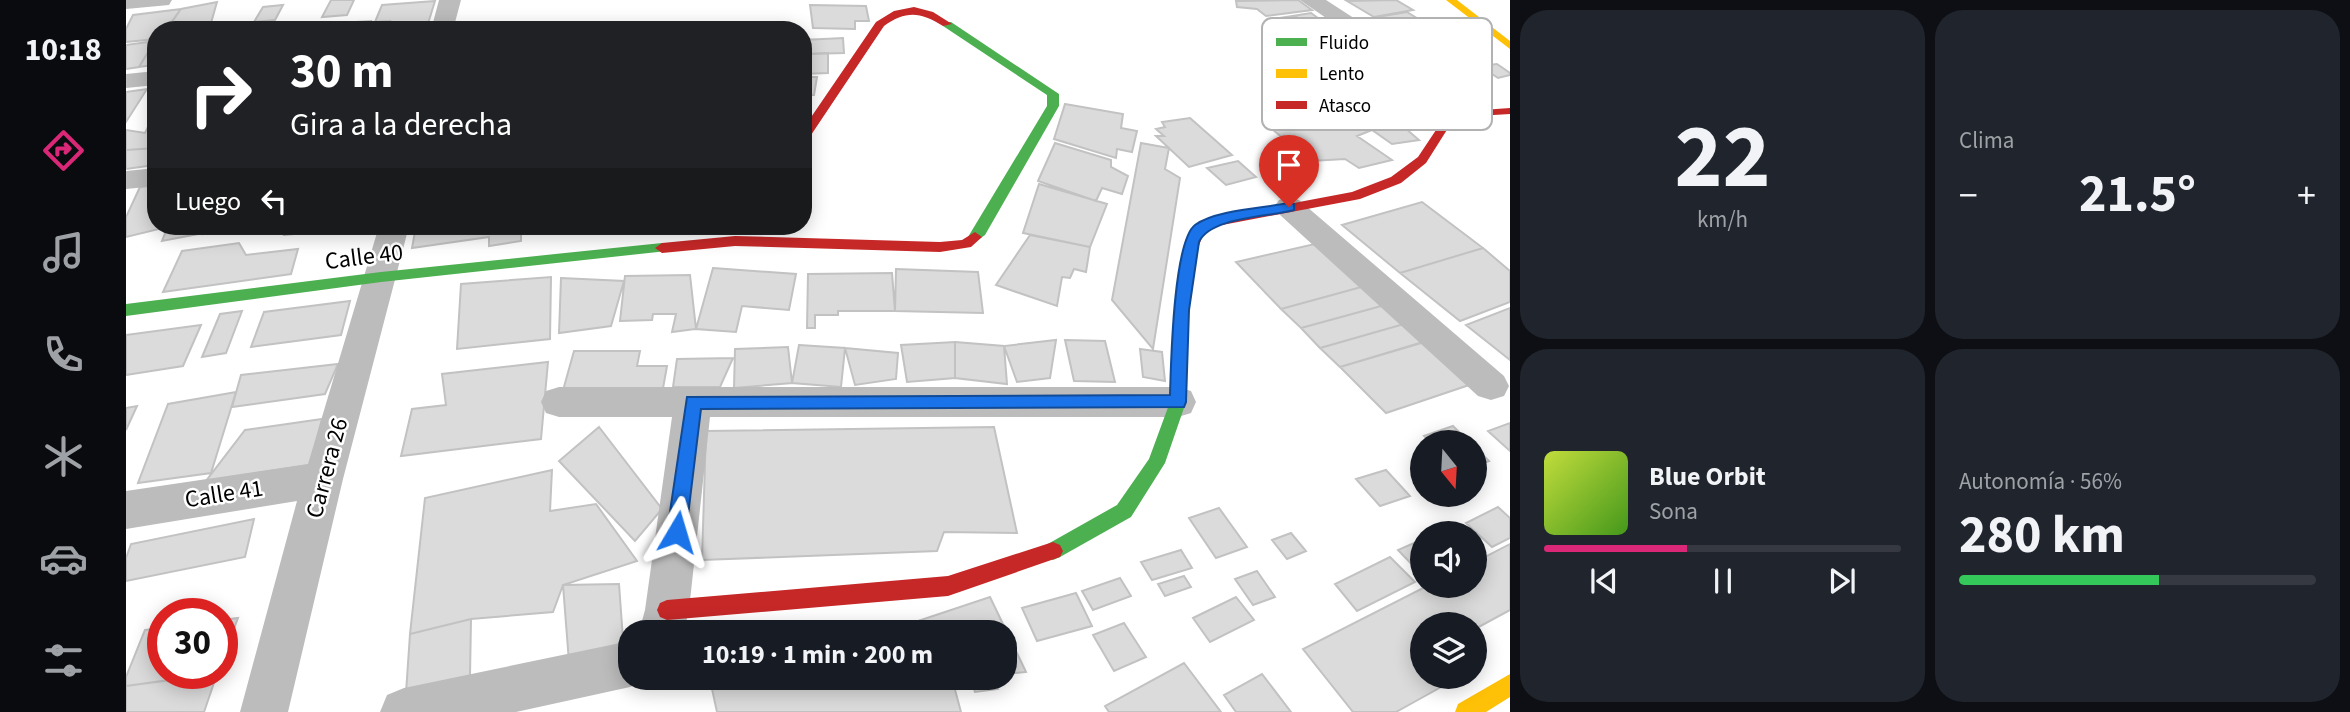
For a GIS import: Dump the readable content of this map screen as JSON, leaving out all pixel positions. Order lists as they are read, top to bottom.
{
  "streets": {
    "main road": ["Calle 40"],
    "street": ["Carrera 26", "Calle 41"]
  },
  "crossings": [
    ["Calle 40", "Carrera 26"],
    ["Carrera 26", "Calle 41"]
  ],
  "legend": ["Fluido", "Lento", "Atasco"],
  "north": "bottom",
  "page": {
    "tabs": "10:18",
    "tile": [
      ["22", "km/h"],
      "Clima",
      ["Autonomía · 56%", "280 km"]
    ],
    "turn": ["30 m", "Gira a la derecha"],
    "heat": ["−", "21.5°", "+"],
    "then": "Luego",
    "song": ["Blue Orbit", "Sona"],
    "limit": "30",
    "trip": "10:19 · 1 min · 200 m"
  }
}
